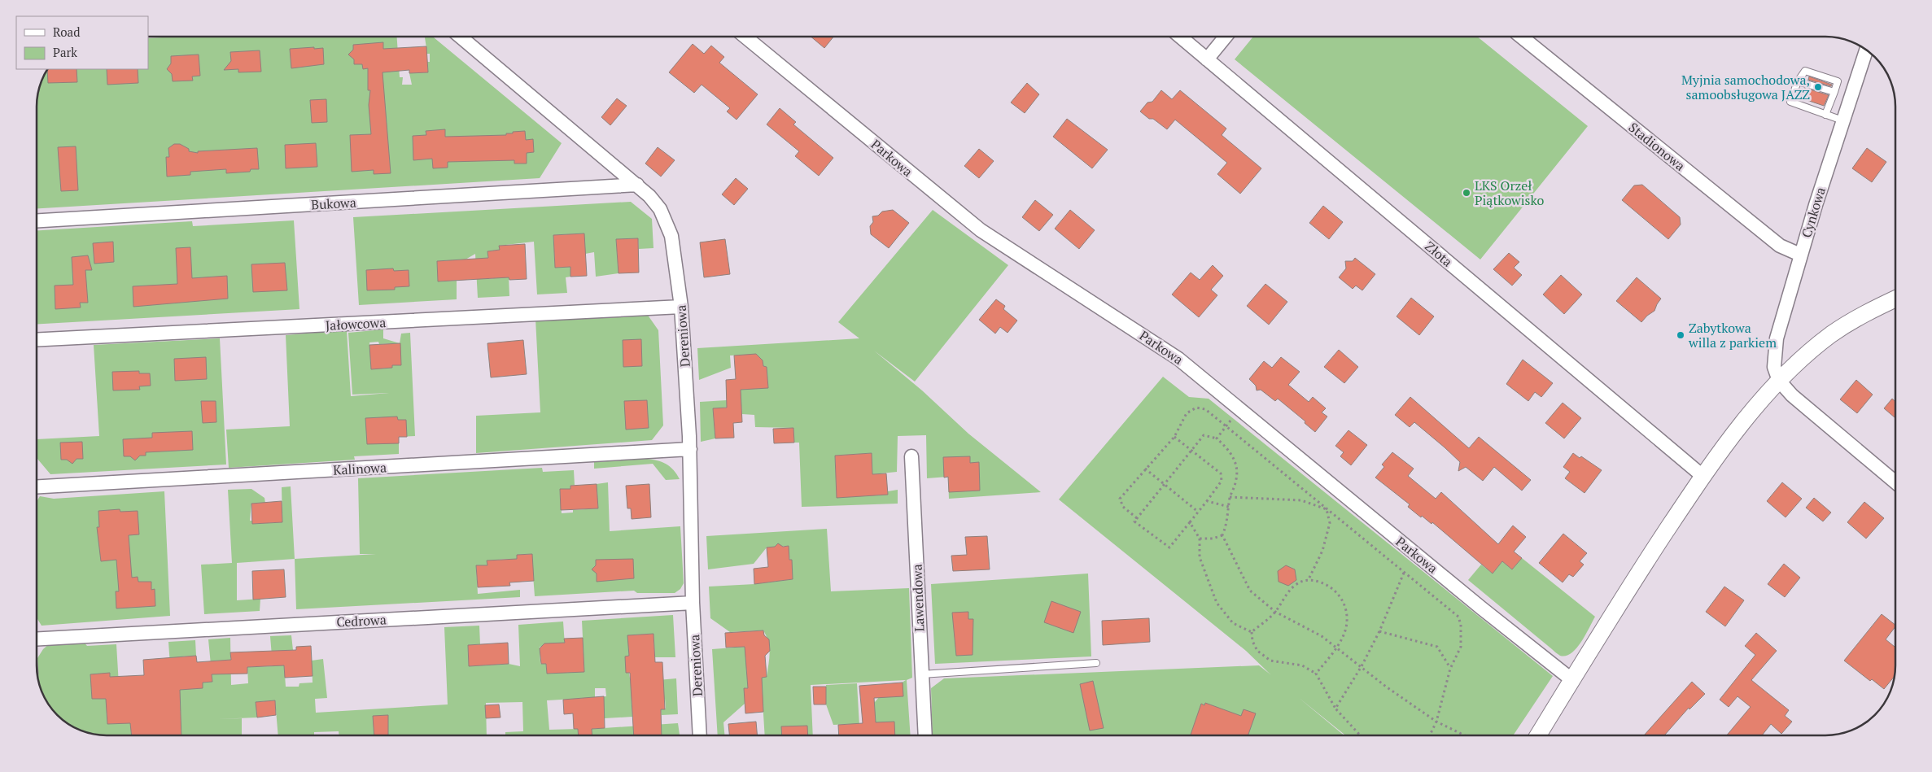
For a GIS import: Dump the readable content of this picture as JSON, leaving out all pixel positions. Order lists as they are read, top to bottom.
{
  "streets": {
    "street": [
      "Stadionowa",
      "Parkowa",
      "Bukowa",
      "Cynkowa",
      "Złota",
      "Jałowcowa",
      "Dereniowa",
      "Kalinowa",
      "Lawendowa",
      "Cedrowa"
    ]
  },
  "crossings": [
    ["Stadionowa", "Cynkowa"],
    ["Bukowa", "Dereniowa"],
    ["Jałowcowa", "Dereniowa"],
    ["Dereniowa", "Kalinowa"],
    ["Dereniowa", "Cedrowa"]
  ],
  "places": ["Myjnia samochodowa, samoobsługowa JAZZ", "LKS Orzeł Piątkowisko", "Zabytkowa willa z parkiem"],
  "legend": ["Road", "Park"]
}
